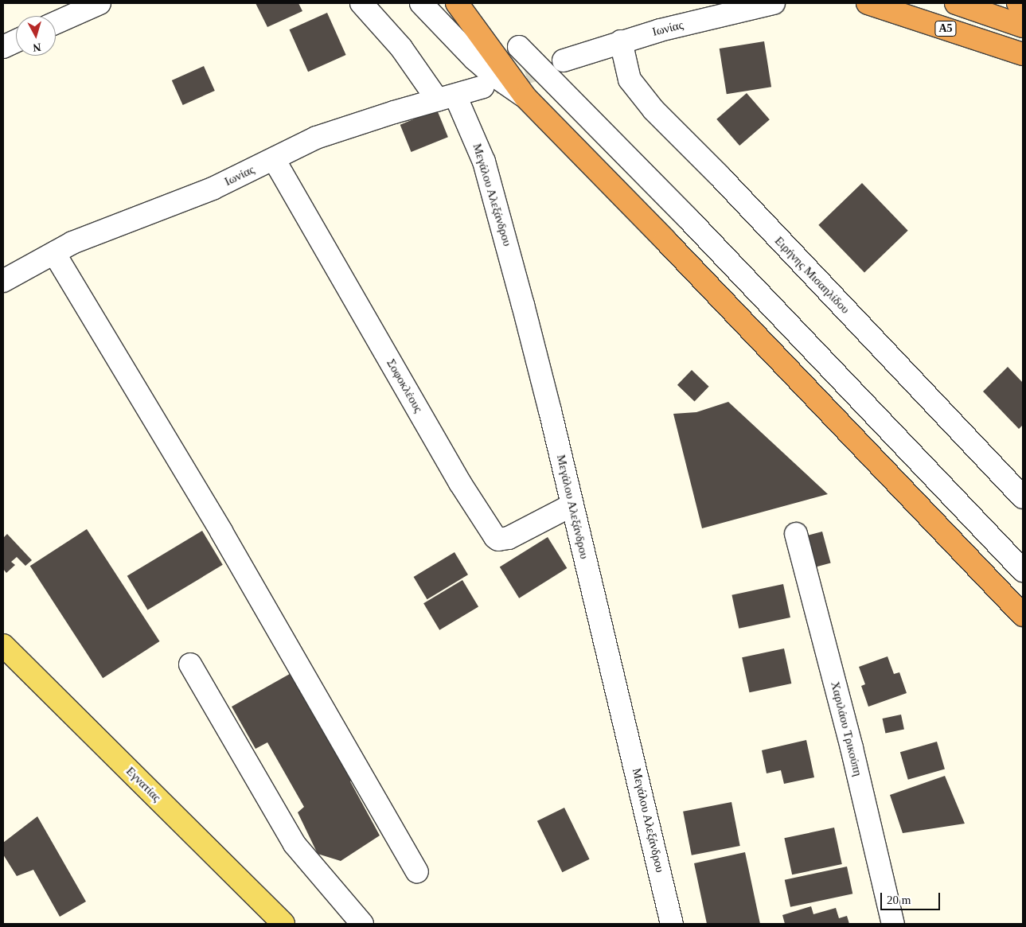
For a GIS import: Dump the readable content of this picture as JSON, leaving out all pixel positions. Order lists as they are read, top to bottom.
{
  "streets": {
    "highway": ["Α5"],
    "main road": ["Εγνατίας"],
    "street": [
      "Ιωνίας",
      "Μεγάλου Αλεξάνδρου",
      "Ειρήνης Μισαηλίδου",
      "Σοφοκλέους",
      "Χαριλάου Τρικούπη"
    ]
  },
  "crossings": [
    ["Ιωνίας", "Μεγάλου Αλεξάνδρου"],
    ["Ιωνίας", "Ειρήνης Μισαηλίδου"],
    ["Ιωνίας", "Σοφοκλέους"],
    ["Μεγάλου Αλεξάνδρου", "Σοφοκλέους"]
  ],
  "scale_bar": "20 m",
  "north": "bottom"
}
